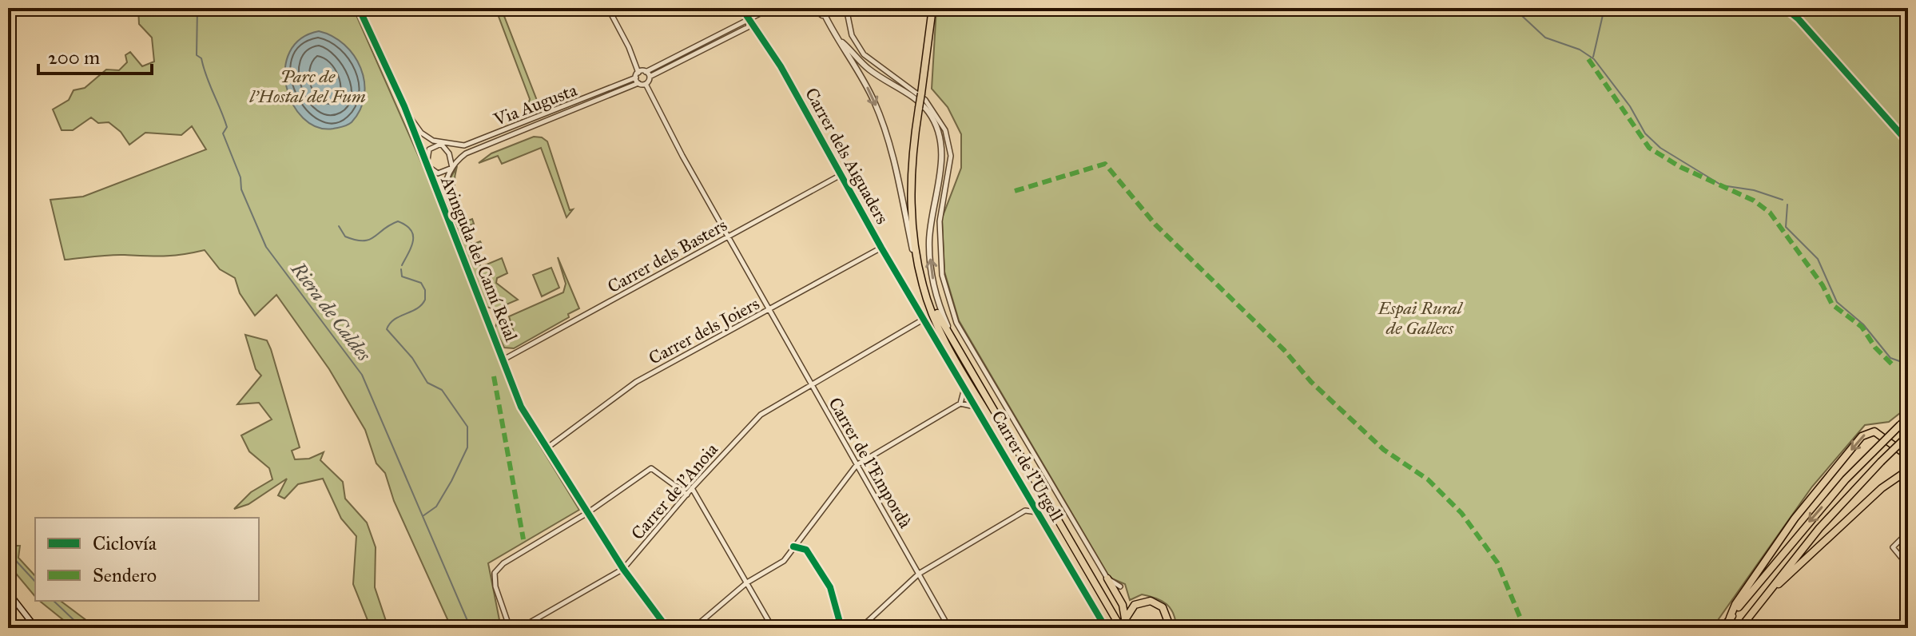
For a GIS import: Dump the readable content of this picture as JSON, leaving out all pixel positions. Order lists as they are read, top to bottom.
{
  "streets": {
    "street": [
      "Via Augusta",
      "Carrer dels Aiguaders",
      "Carrer dels Basters",
      "Avinguda del Camí Reial",
      "Carrer dels Joiers",
      "Carrer de l'Empordà",
      "Carrer de l'Urgell",
      "Carrer de l'Anoia"
    ]
  },
  "crossings": [
    ["Via Augusta", "Avinguda del Camí Reial"],
    ["Carrer dels Aiguaders", "Carrer dels Basters"],
    ["Carrer dels Aiguaders", "Carrer dels Joiers"],
    ["Carrer dels Aiguaders", "Carrer de l'Urgell"],
    ["Carrer dels Basters", "Avinguda del Camí Reial"],
    ["Carrer dels Basters", "Carrer de l'Empordà"],
    ["Avinguda del Camí Reial", "Carrer dels Joiers"],
    ["Avinguda del Camí Reial", "Carrer de l'Anoia"],
    ["Carrer dels Joiers", "Carrer de l'Empordà"],
    ["Carrer de l'Empordà", "Carrer de l'Anoia"]
  ],
  "water": ["Riera de Caldes"],
  "parks": ["Parc de l'Hostal del Fum", "Espai Rural de Gallecs"],
  "legend": ["Ciclovía", "Sendero"],
  "scale_bar": "200 m"
}
